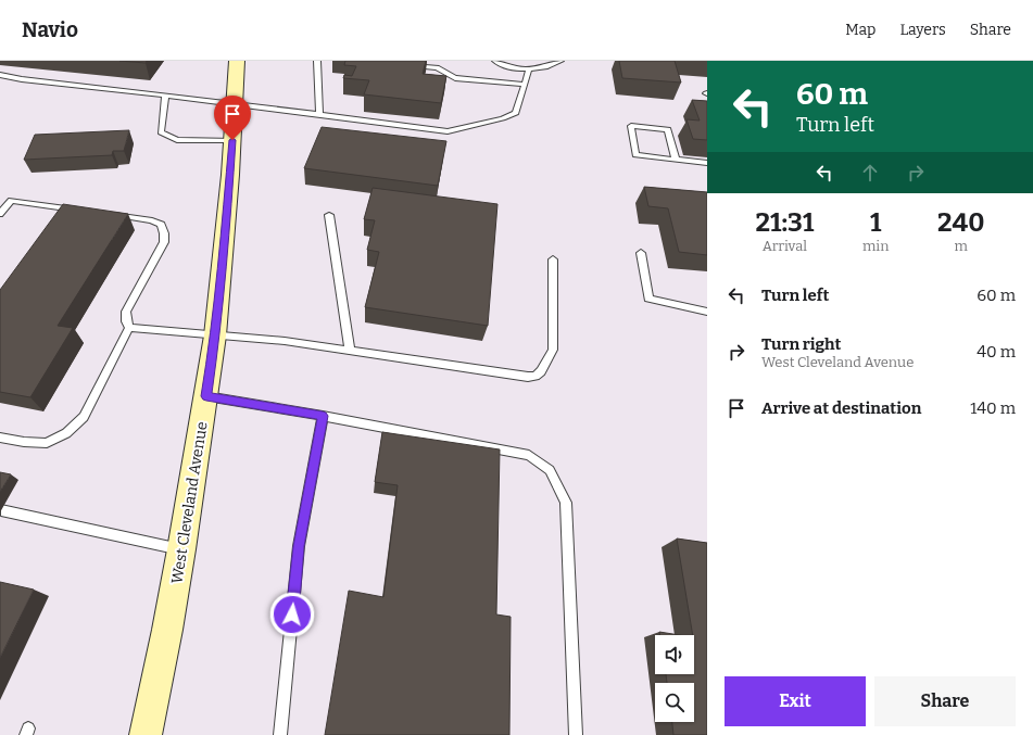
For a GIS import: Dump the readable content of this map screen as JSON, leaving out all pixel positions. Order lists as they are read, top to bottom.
{
  "streets": {
    "main road": ["West Cleveland Avenue"]
  },
  "page": {
    "header": "Navio",
    "nav": ["Map", "Layers", "Share"],
    "turn": ["60 m", "Turn left"],
    "eta": [
      "21:31",
      "Arrival",
      "1",
      "min",
      "240",
      "m"
    ],
    "list": [
      {
        "name": "Turn left",
        "value": "60 m"
      },
      {
        "name": "Turn right",
        "note": "West Cleveland Avenue",
        "value": "40 m"
      },
      {
        "name": "Arrive at destination",
        "value": "140 m"
      }
    ],
    "buttons": ["Exit", "Share"]
  }
}
